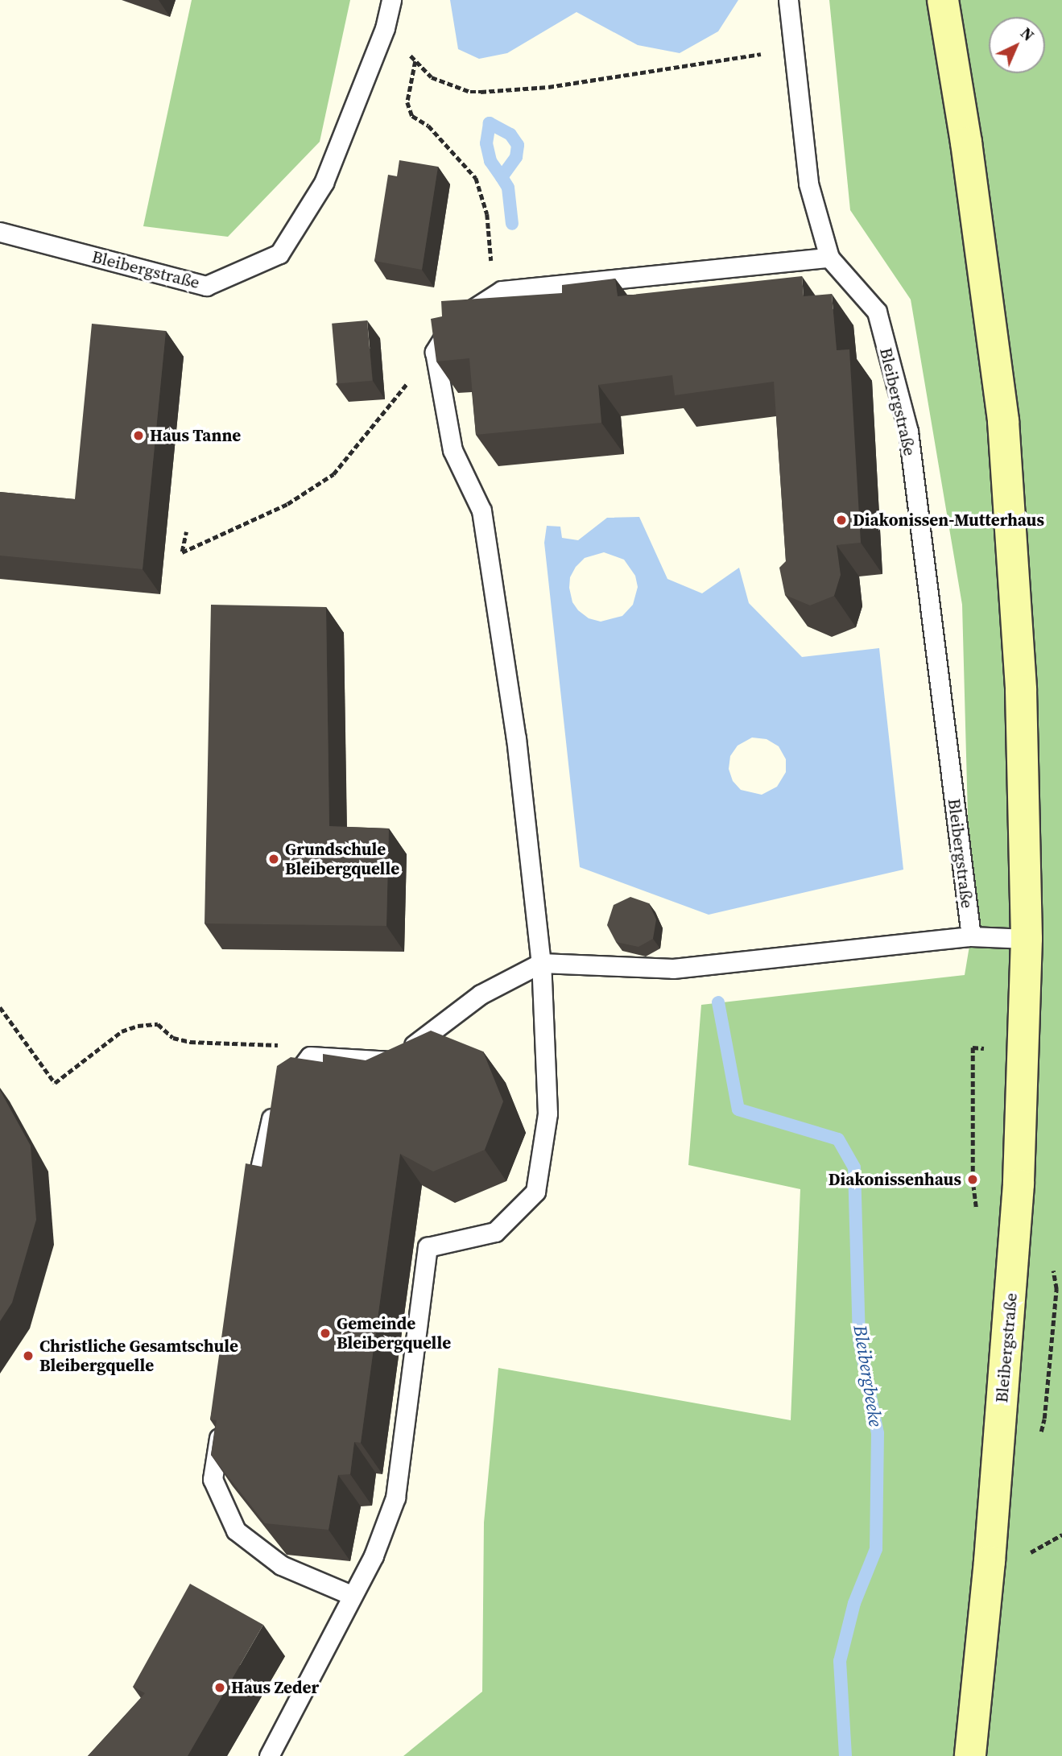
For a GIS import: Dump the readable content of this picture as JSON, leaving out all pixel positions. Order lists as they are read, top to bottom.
{
  "streets": {
    "street": ["Bleibergstraße"]
  },
  "water": ["Bleibergbeeke"],
  "places": [
    "Haus Tanne",
    "Diakonissen-Mutterhaus",
    "Grundschule Bleibergquelle",
    "Diakonissenhaus",
    "Gemeinde Bleibergquelle",
    "Christliche Gesamtschule Bleibergquelle",
    "Haus Zeder"
  ],
  "north": "top right"
}
